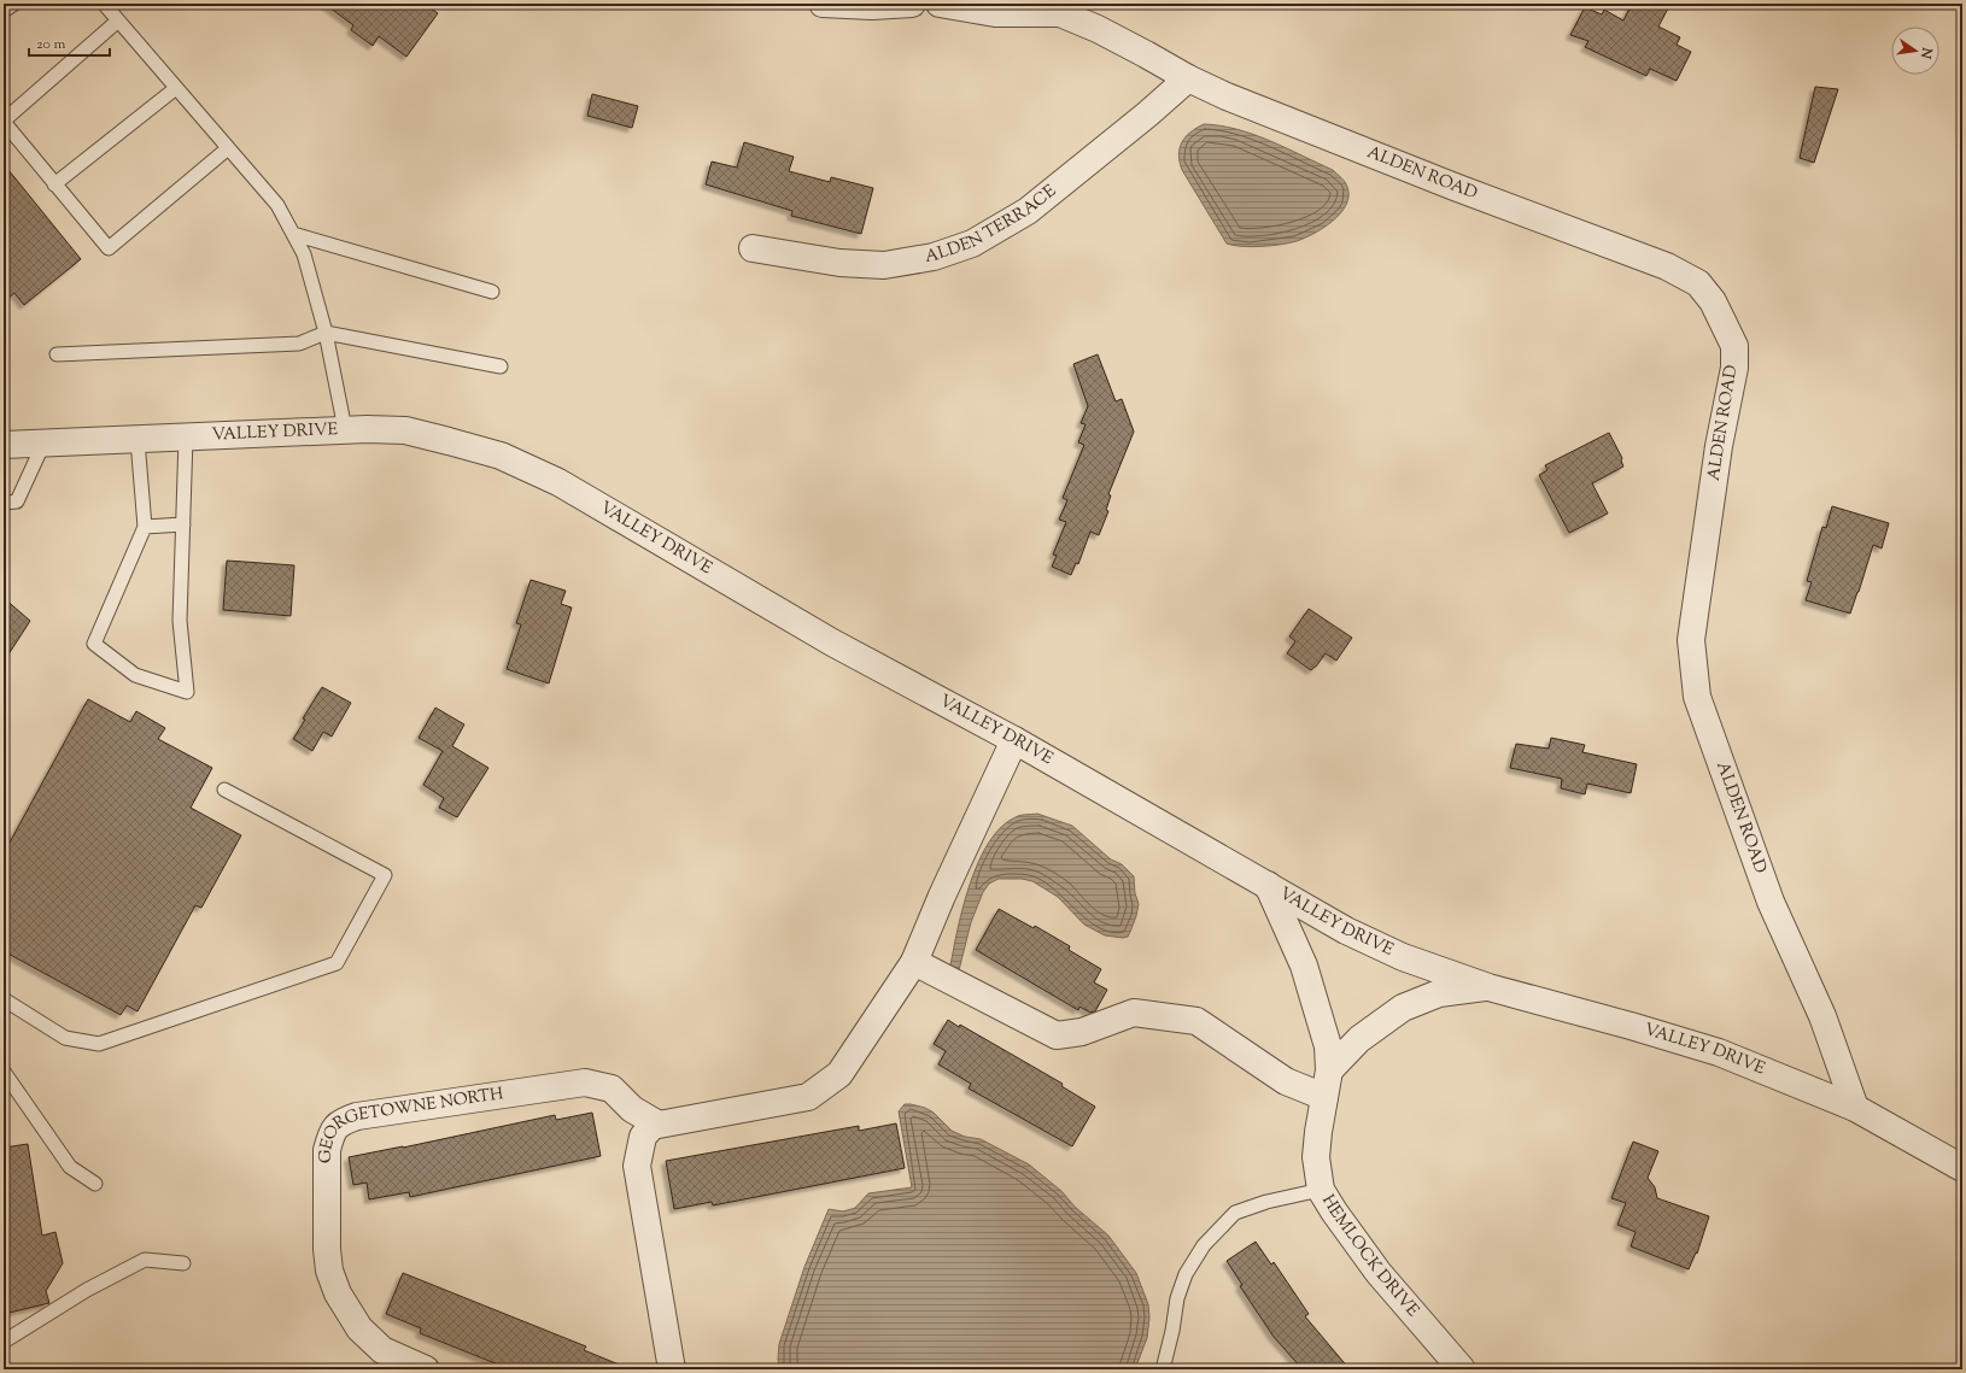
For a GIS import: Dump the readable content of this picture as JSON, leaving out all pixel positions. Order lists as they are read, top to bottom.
{
  "streets": {
    "street": [
      "ALDEN ROAD",
      "ALDEN TERRACE",
      "VALLEY DRIVE",
      "GEORGETOWNE NORTH",
      "HEMLOCK DRIVE"
    ]
  },
  "crossings": [
    ["ALDEN ROAD", "ALDEN TERRACE"],
    ["ALDEN ROAD", "VALLEY DRIVE"],
    ["VALLEY DRIVE", "HEMLOCK DRIVE"]
  ],
  "scale_bar": "20 m",
  "north": "right"
}
